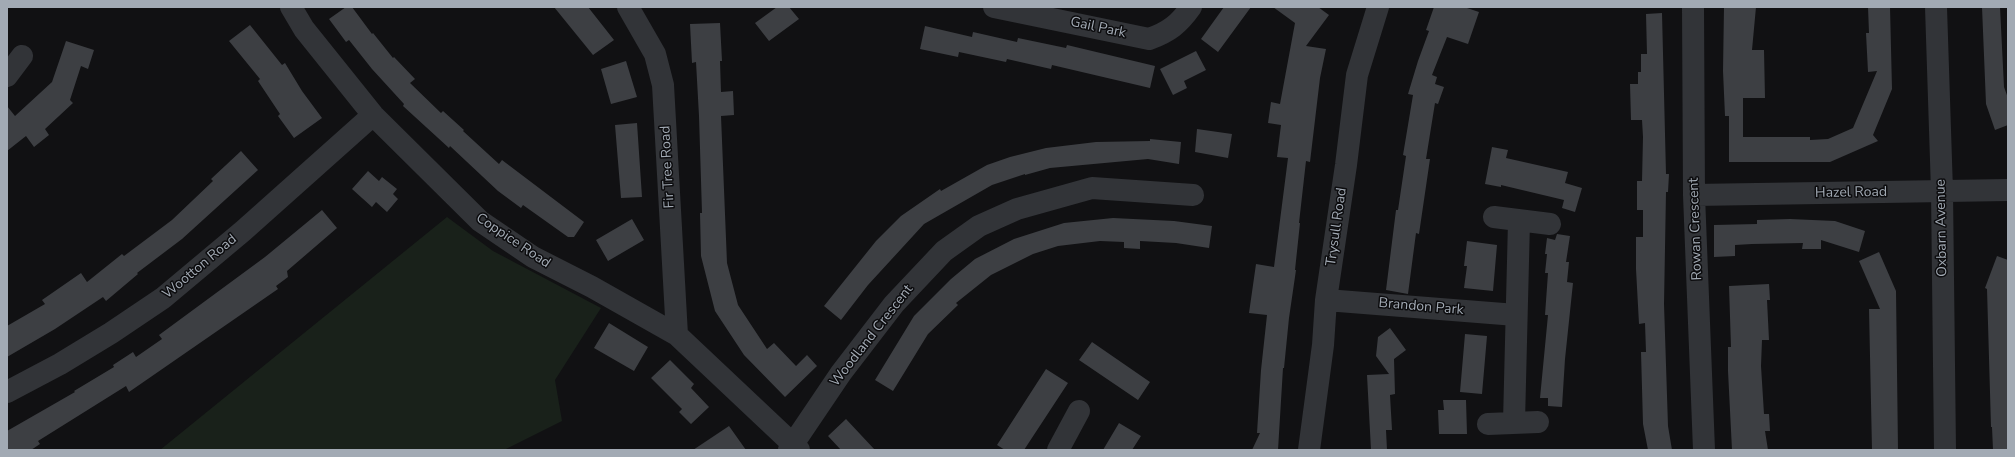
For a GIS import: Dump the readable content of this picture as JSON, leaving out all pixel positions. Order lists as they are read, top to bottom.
{
  "streets": {
    "street": [
      "Gail Park",
      "Fir Tree Road",
      "Hazel Road",
      "Trysull Road",
      "Oxbarn Avenue",
      "Rowan Crescent",
      "Coppice Road",
      "Wootton Road",
      "Brandon Park",
      "Woodland Crescent"
    ]
  },
  "crossings": [
    ["Fir Tree Road", "Coppice Road"],
    ["Hazel Road", "Oxbarn Avenue"],
    ["Hazel Road", "Rowan Crescent"],
    ["Trysull Road", "Brandon Park"],
    ["Coppice Road", "Wootton Road"],
    ["Coppice Road", "Woodland Crescent"]
  ]
}
